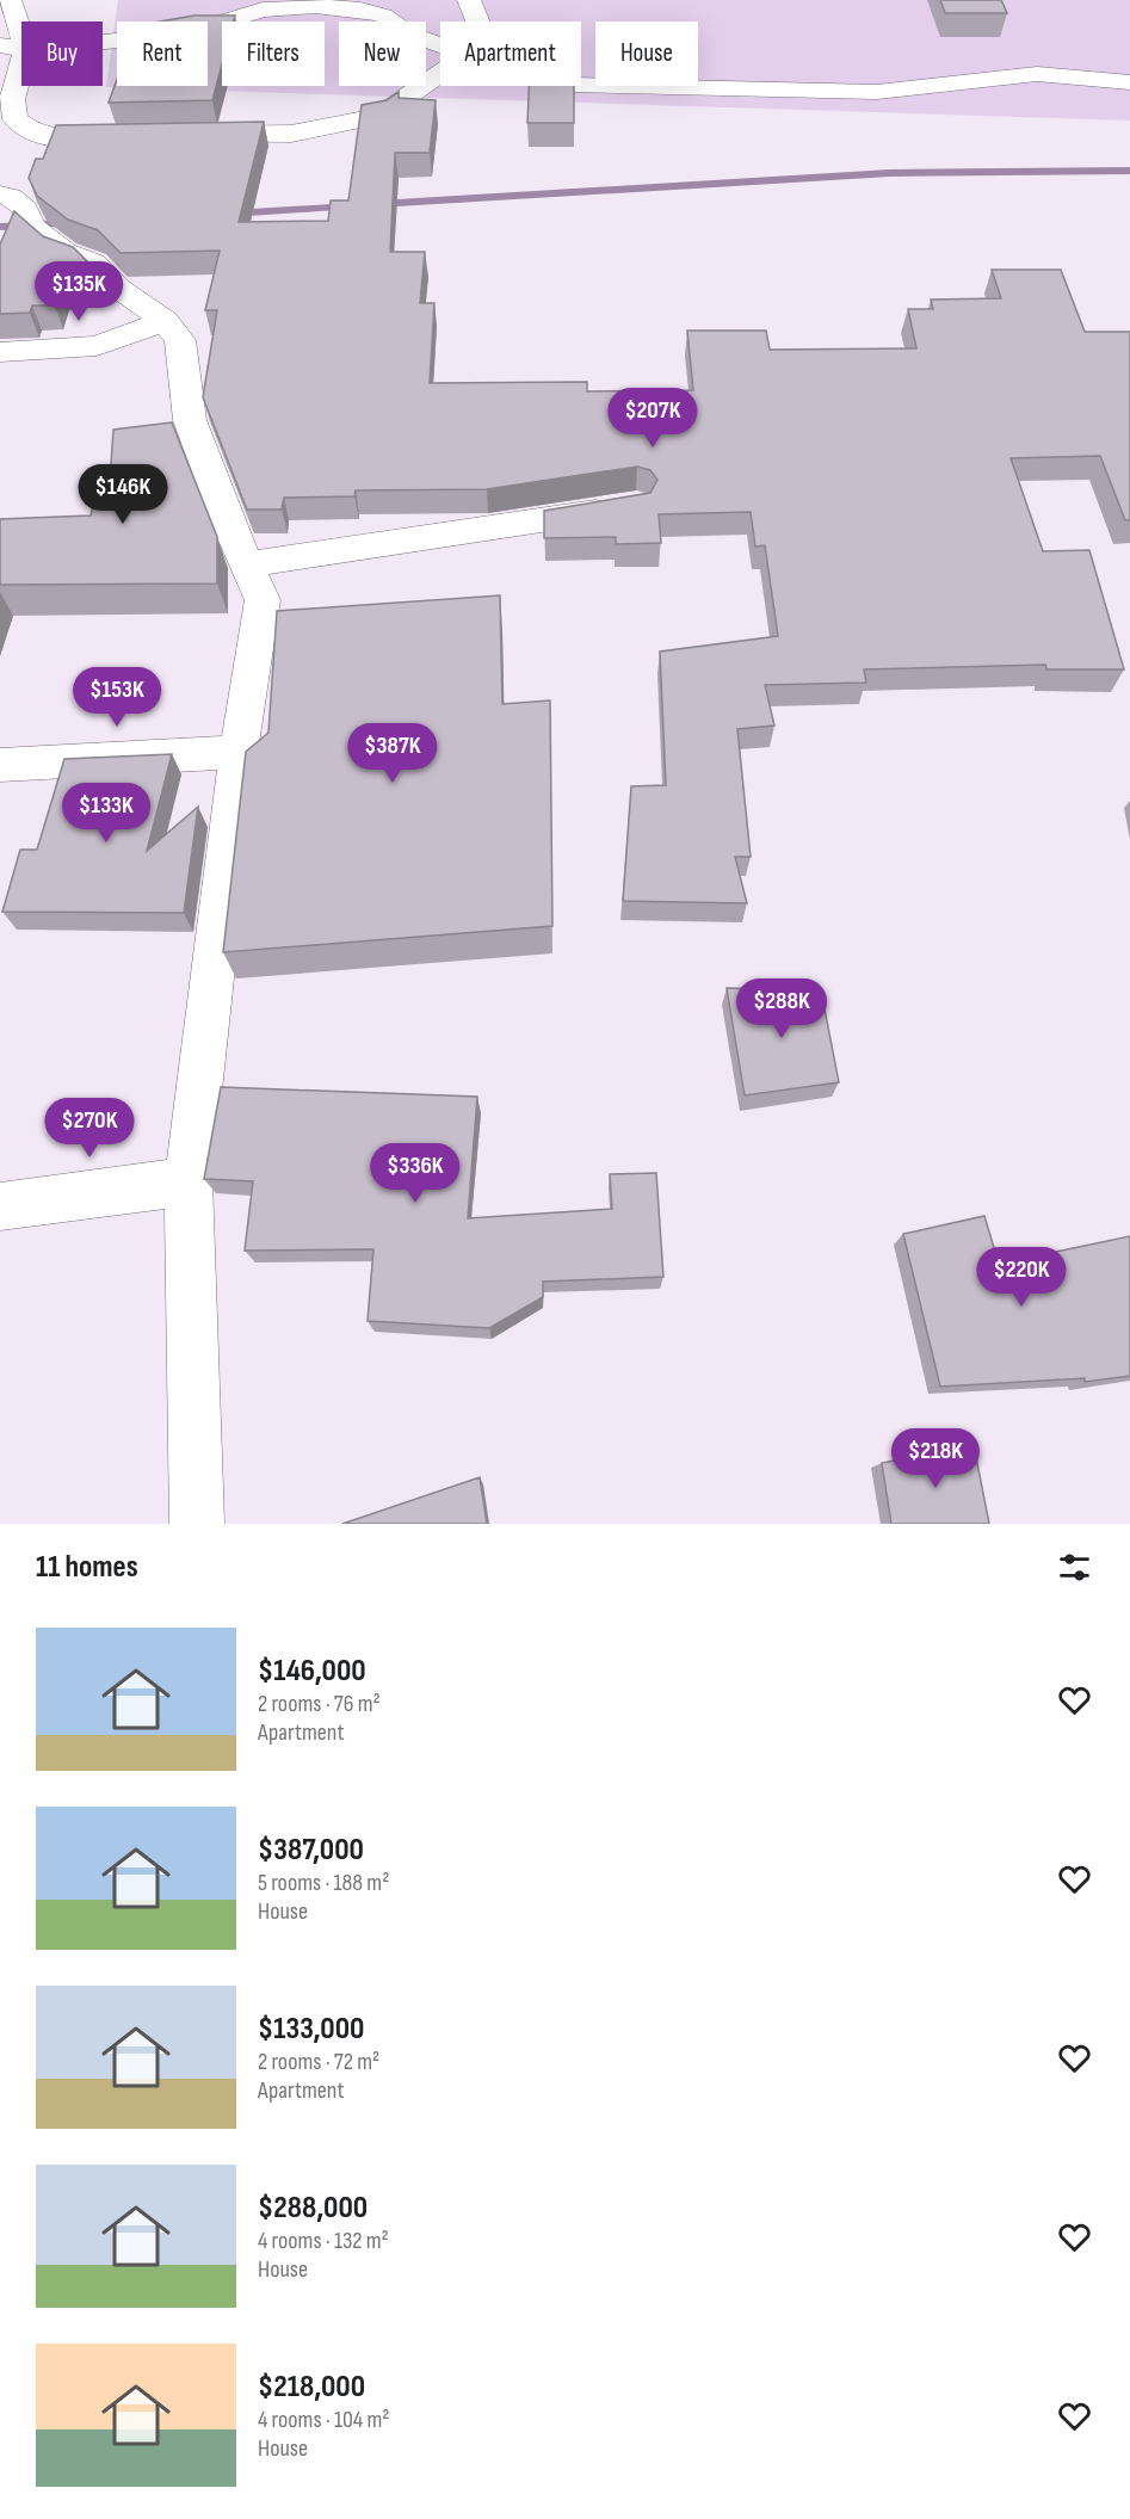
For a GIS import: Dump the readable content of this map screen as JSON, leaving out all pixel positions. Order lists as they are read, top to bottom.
{
  "page": {
    "chip": [
      "Buy",
      "Rent",
      "Filters",
      "New",
      "Apartment",
      "House"
    ],
    "price": [
      "$135K",
      "$207K",
      "$146K",
      "$153K",
      "$387K",
      "$133K",
      "$288K",
      "$270K",
      "$336K",
      "$220K",
      "$218K"
    ],
    "heading": "11 homes",
    "list": [
      {
        "name": "$146,000",
        "note": "2 rooms · 76 m² · Apartment"
      },
      {
        "name": "$387,000",
        "note": "5 rooms · 188 m² · House"
      },
      {
        "name": "$133,000",
        "note": "2 rooms · 72 m² · Apartment"
      },
      {
        "name": "$288,000",
        "note": "4 rooms · 132 m² · House"
      },
      {
        "name": "$218,000",
        "note": "4 rooms · 104 m² · House"
      }
    ]
  }
}
